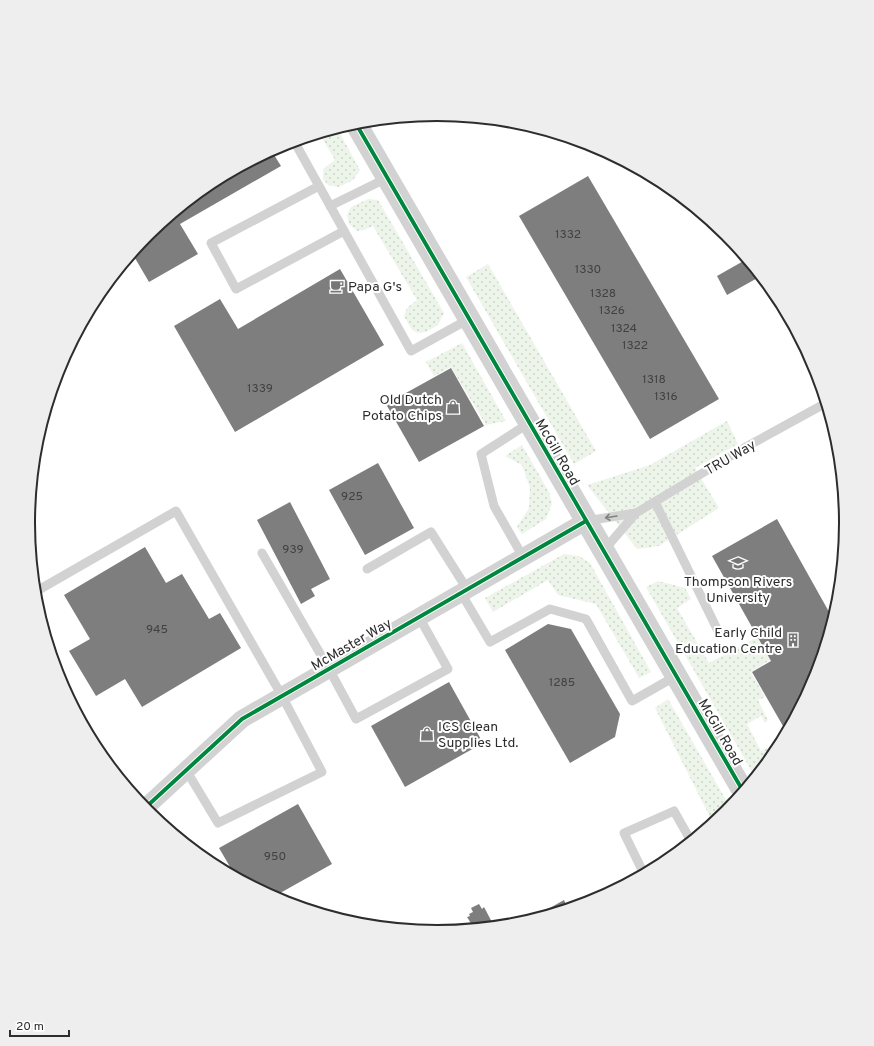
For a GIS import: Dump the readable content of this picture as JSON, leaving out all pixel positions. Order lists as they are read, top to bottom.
{
  "streets": {
    "street": ["McGill Road", "McMaster Way"],
    "lane": ["TRU Way"]
  },
  "crossings": [
    ["McGill Road", "McMaster Way"]
  ],
  "places": {
    "cafe": ["Papa G's"],
    "shop": ["Old Dutch Potato Chips", "ICS Clean Supplies Ltd."],
    "school or university": ["Thompson Rivers University"],
    "building": ["Early Child Education Centre"]
  },
  "house_numbers": [
    "1332",
    "1330",
    "1328",
    "1326",
    "1324",
    "1322",
    "1318",
    "1339",
    "1316",
    "925",
    "939",
    "945",
    "1285",
    "950"
  ],
  "scale_bar": "20 m"
}
